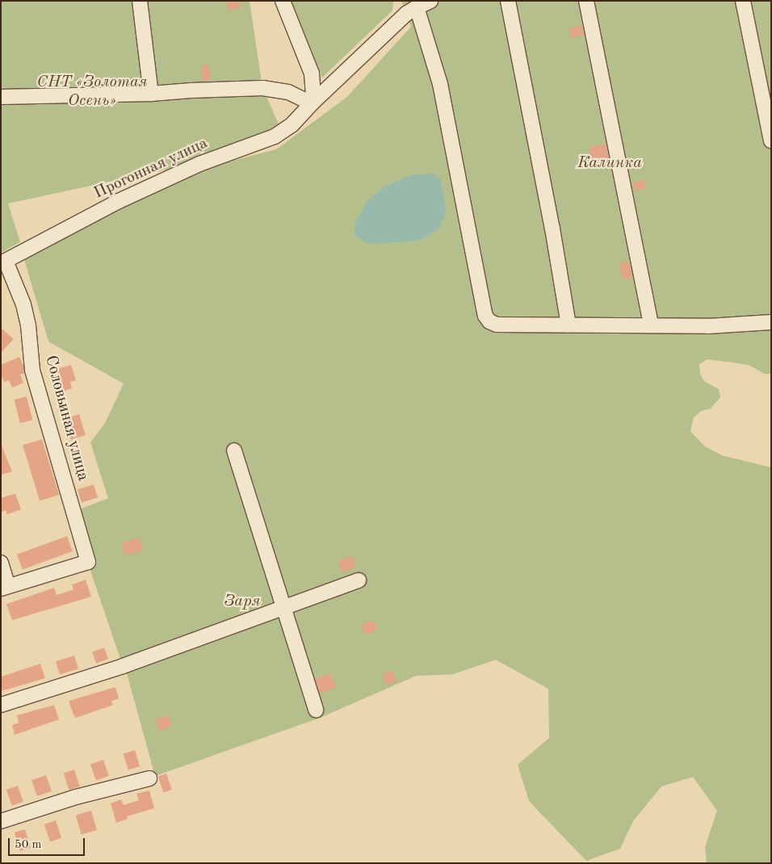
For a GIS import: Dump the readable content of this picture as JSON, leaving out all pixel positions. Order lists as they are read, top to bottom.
{
  "streets": {
    "street": ["Прогонная улица", "Соловьиная улица"]
  },
  "crossings": [
    ["Прогонная улица", "Соловьиная улица"]
  ],
  "parks": ["СНТ «Золотая Осень»", "Калинка", "Заря"],
  "scale_bar": "50 m"
}
